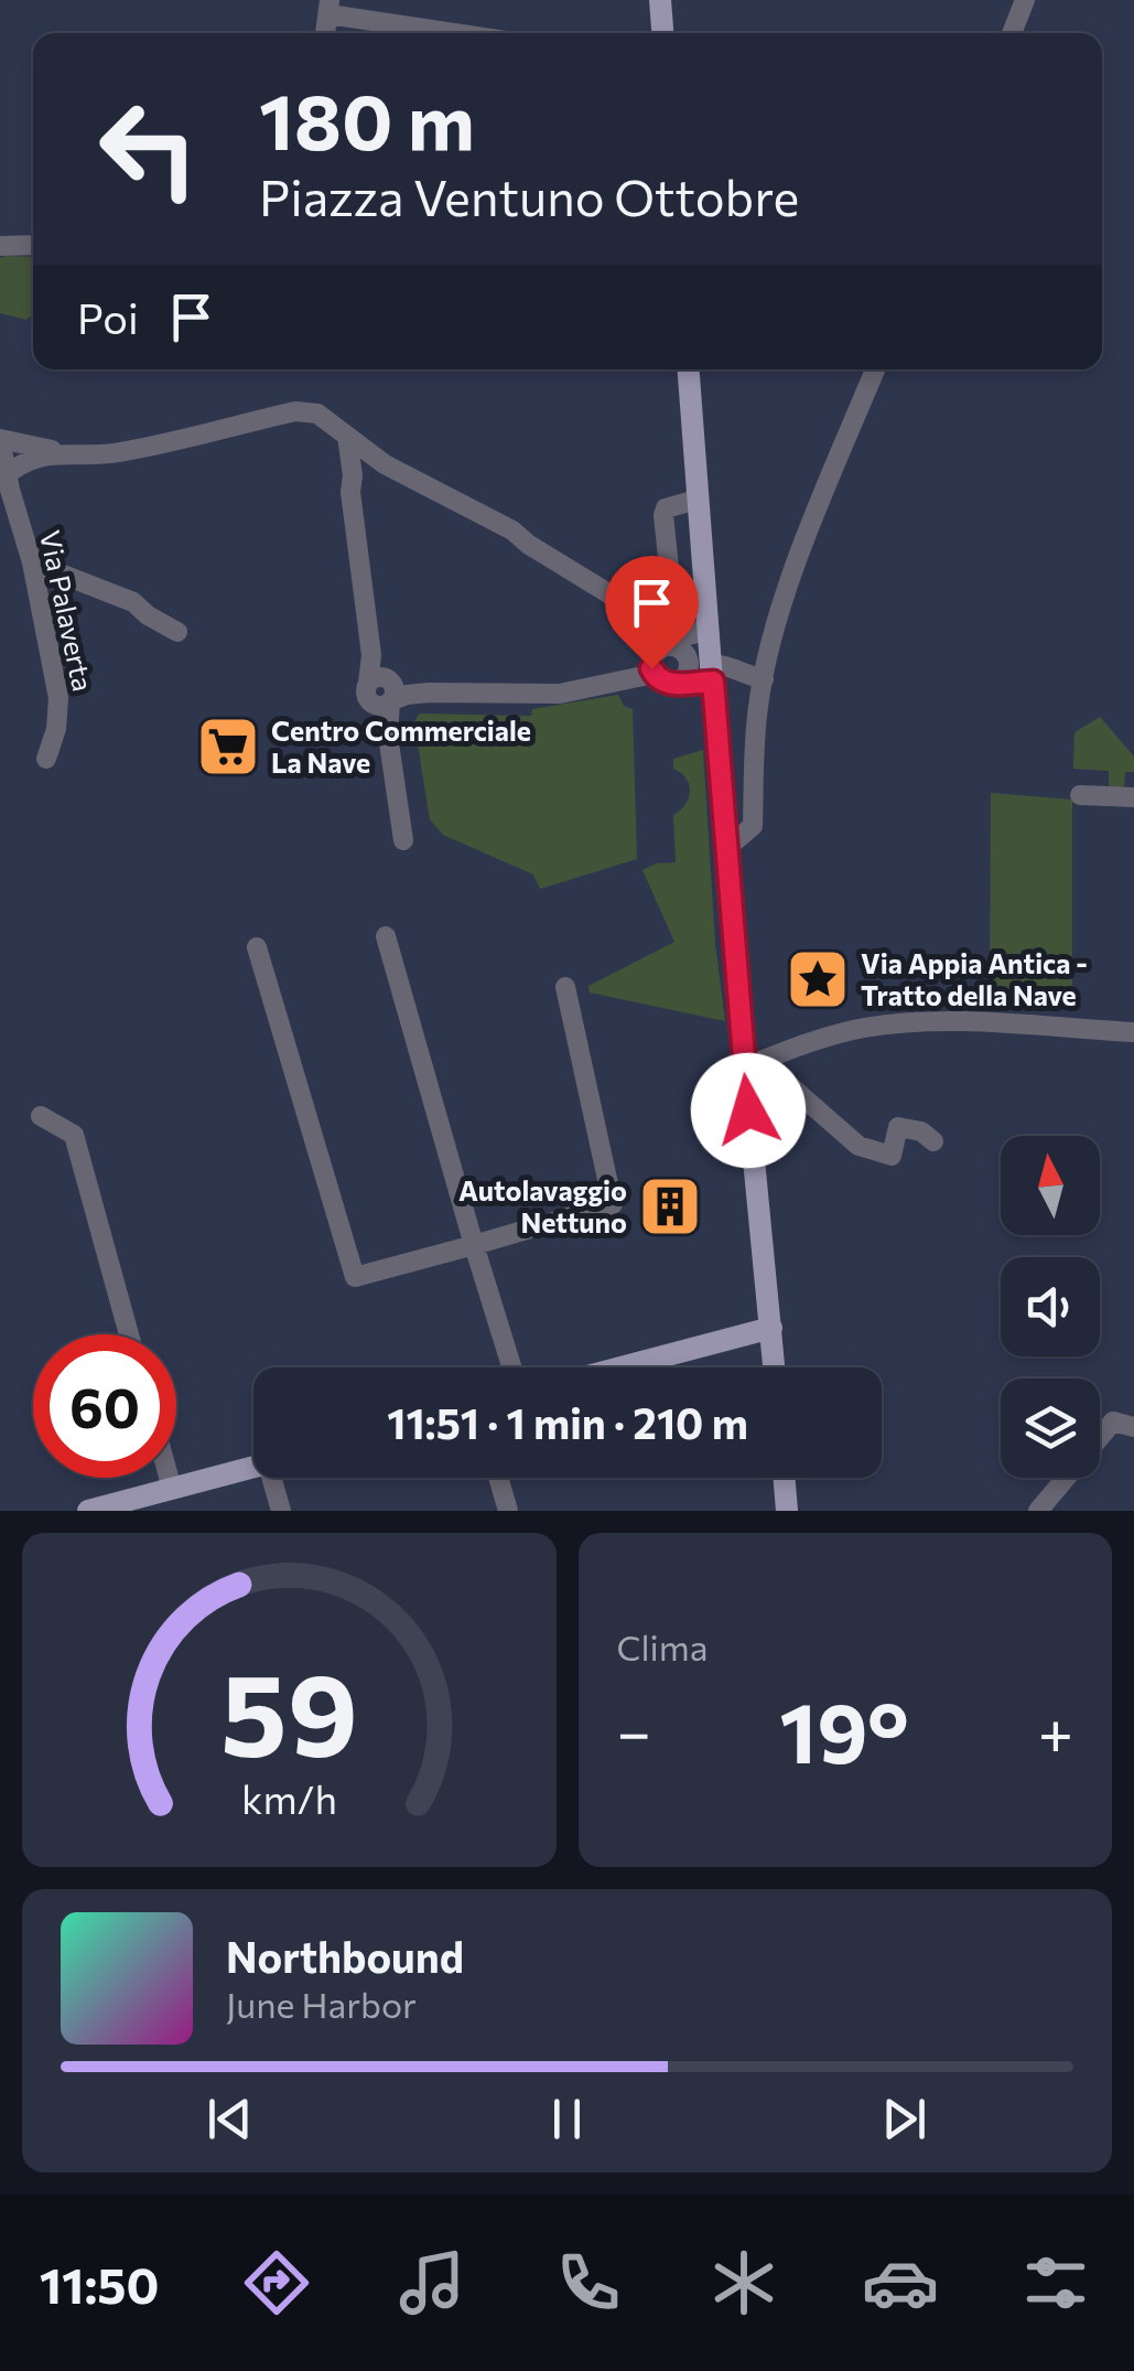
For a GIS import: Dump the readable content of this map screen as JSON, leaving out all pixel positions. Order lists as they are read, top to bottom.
{
  "streets": {
    "street": ["Via Palaverta"]
  },
  "places": {
    "supermarket": ["Centro Commerciale La Nave"],
    "place": ["Via Appia Antica - Tratto della Nave"],
    "building": ["Autolavaggio Nettuno"]
  },
  "north": "top",
  "page": {
    "turn": ["180 m", "Piazza Ventuno Ottobre"],
    "then": "Poi",
    "limit": "60",
    "trip": "11:51 · 1 min · 210 m",
    "tile": "Clima",
    "heat": ["−", "19°", "+"],
    "song": ["Northbound", "June Harbor"],
    "tabs": "11:50",
    "gauge": ["59", "km/h"]
  }
}
